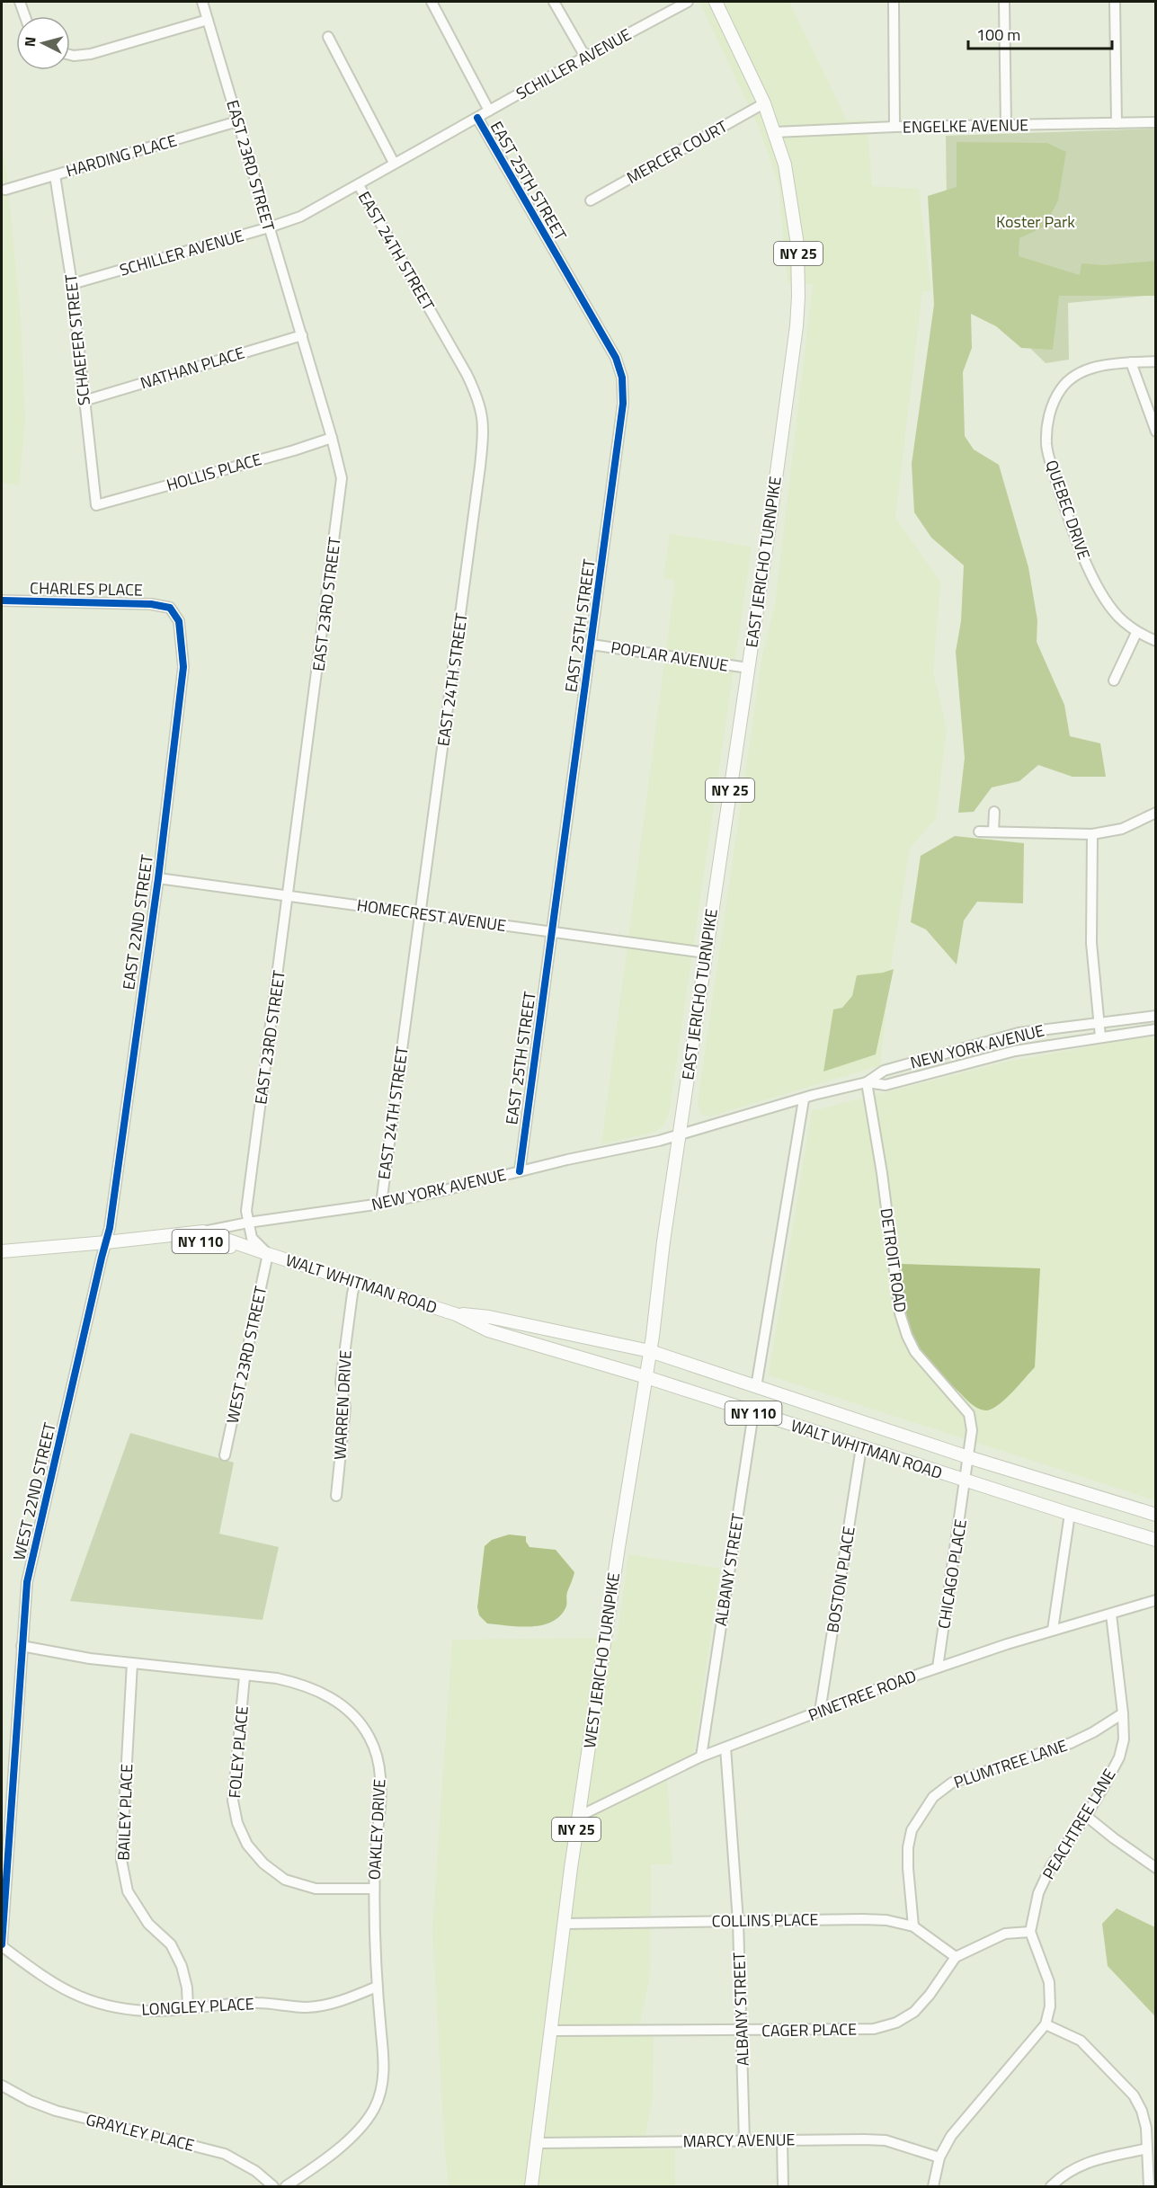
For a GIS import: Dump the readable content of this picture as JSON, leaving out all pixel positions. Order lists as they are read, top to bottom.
{
  "streets": {
    "main road": [
      "NY 25",
      "EAST JERICHO TURNPIKE",
      "NEW YORK AVENUE",
      "NY 110",
      "WALT WHITMAN ROAD",
      "WEST JERICHO TURNPIKE"
    ],
    "street": [
      "SCHILLER AVENUE",
      "ENGELKE AVENUE",
      "MERCER COURT",
      "HARDING PLACE",
      "EAST 23RD STREET",
      "EAST 25TH STREET",
      "EAST 24TH STREET",
      "SCHAEFER STREET",
      "NATHAN PLACE",
      "HOLLIS PLACE",
      "QUEBEC DRIVE",
      "CHARLES PLACE",
      "POPLAR AVENUE",
      "HOMECREST AVENUE",
      "EAST 22ND STREET",
      "DETROIT ROAD",
      "WEST 23RD STREET",
      "WARREN DRIVE",
      "WEST 22ND STREET",
      "ALBANY STREET",
      "CHICAGO PLACE",
      "BOSTON PLACE",
      "PINETREE ROAD",
      "FOLEY PLACE",
      "PLUMTREE LANE",
      "BAILEY PLACE",
      "PEACHTREE LANE",
      "OAKLEY DRIVE",
      "COLLINS PLACE",
      "LONGLEY PLACE",
      "CAGER PLACE",
      "GRAYLEY PLACE",
      "MARCY AVENUE"
    ]
  },
  "crossings": [
    ["SCHILLER AVENUE", "EAST 23RD STREET"],
    ["SCHILLER AVENUE", "EAST 25TH STREET"],
    ["SCHILLER AVENUE", "EAST 24TH STREET"],
    ["SCHILLER AVENUE", "SCHAEFER STREET"],
    ["ENGELKE AVENUE", "EAST JERICHO TURNPIKE"],
    ["MERCER COURT", "EAST JERICHO TURNPIKE"],
    ["HARDING PLACE", "EAST 23RD STREET"],
    ["HARDING PLACE", "SCHAEFER STREET"],
    ["EAST 23RD STREET", "NATHAN PLACE"],
    ["EAST 23RD STREET", "HOLLIS PLACE"],
    ["EAST 23RD STREET", "HOMECREST AVENUE"],
    ["EAST 23RD STREET", "NEW YORK AVENUE"],
    ["EAST 25TH STREET", "POPLAR AVENUE"],
    ["EAST 25TH STREET", "HOMECREST AVENUE"],
    ["EAST 25TH STREET", "NEW YORK AVENUE"],
    ["EAST 24TH STREET", "HOMECREST AVENUE"],
    ["EAST 24TH STREET", "NEW YORK AVENUE"],
    ["SCHAEFER STREET", "NATHAN PLACE"],
    ["SCHAEFER STREET", "HOLLIS PLACE"],
    ["EAST JERICHO TURNPIKE", "POPLAR AVENUE"],
    ["EAST JERICHO TURNPIKE", "HOMECREST AVENUE"],
    ["EAST JERICHO TURNPIKE", "NEW YORK AVENUE"],
    ["EAST JERICHO TURNPIKE", "WEST JERICHO TURNPIKE"],
    ["CHARLES PLACE", "EAST 22ND STREET"],
    ["HOMECREST AVENUE", "EAST 22ND STREET"],
    ["EAST 22ND STREET", "NEW YORK AVENUE"],
    ["EAST 22ND STREET", "WEST 22ND STREET"],
    ["NEW YORK AVENUE", "DETROIT ROAD"],
    ["NEW YORK AVENUE", "WALT WHITMAN ROAD"],
    ["NEW YORK AVENUE", "WEST 22ND STREET"],
    ["NEW YORK AVENUE", "WEST JERICHO TURNPIKE"],
    ["DETROIT ROAD", "WALT WHITMAN ROAD"],
    ["DETROIT ROAD", "CHICAGO PLACE"],
    ["WALT WHITMAN ROAD", "WEST 23RD STREET"],
    ["WALT WHITMAN ROAD", "WARREN DRIVE"],
    ["WALT WHITMAN ROAD", "ALBANY STREET"],
    ["WALT WHITMAN ROAD", "CHICAGO PLACE"],
    ["WALT WHITMAN ROAD", "BOSTON PLACE"],
    ["WALT WHITMAN ROAD", "WEST JERICHO TURNPIKE"],
    ["WEST 22ND STREET", "OAKLEY DRIVE"],
    ["WEST 22ND STREET", "LONGLEY PLACE"],
    ["ALBANY STREET", "PINETREE ROAD"],
    ["ALBANY STREET", "COLLINS PLACE"],
    ["ALBANY STREET", "CAGER PLACE"],
    ["ALBANY STREET", "MARCY AVENUE"],
    ["CHICAGO PLACE", "PINETREE ROAD"],
    ["BOSTON PLACE", "PINETREE ROAD"],
    ["WEST JERICHO TURNPIKE", "PINETREE ROAD"],
    ["WEST JERICHO TURNPIKE", "COLLINS PLACE"],
    ["WEST JERICHO TURNPIKE", "CAGER PLACE"],
    ["WEST JERICHO TURNPIKE", "MARCY AVENUE"],
    ["PINETREE ROAD", "PEACHTREE LANE"],
    ["FOLEY PLACE", "OAKLEY DRIVE"],
    ["PLUMTREE LANE", "PEACHTREE LANE"],
    ["PLUMTREE LANE", "COLLINS PLACE"],
    ["BAILEY PLACE", "OAKLEY DRIVE"],
    ["BAILEY PLACE", "LONGLEY PLACE"],
    ["OAKLEY DRIVE", "LONGLEY PLACE"],
    ["COLLINS PLACE", "CAGER PLACE"]
  ],
  "parks": ["Koster Park"],
  "scale_bar": "100 m",
  "north": "left"
}
